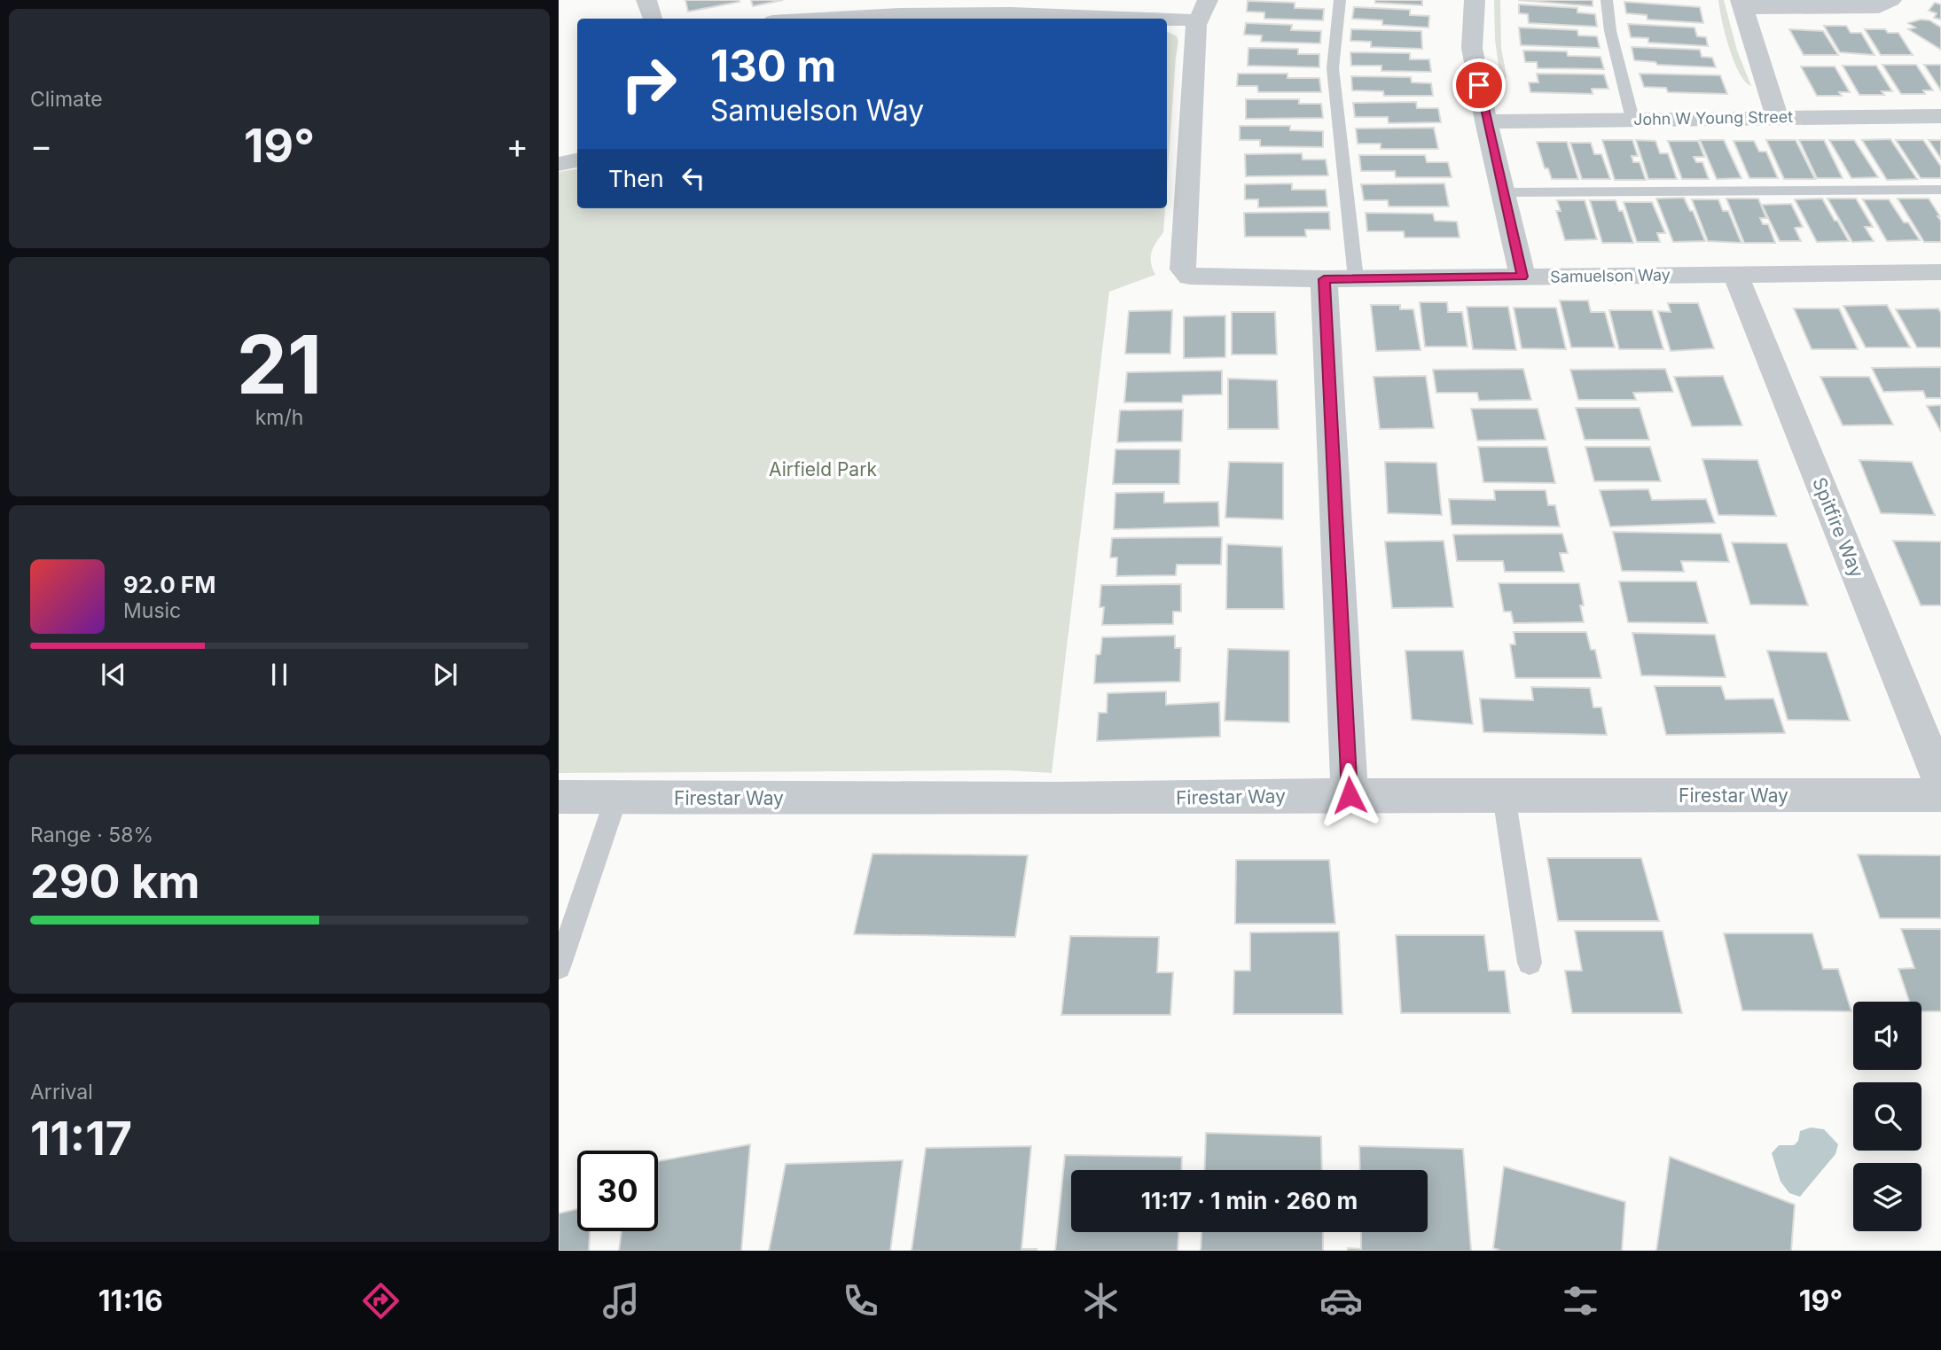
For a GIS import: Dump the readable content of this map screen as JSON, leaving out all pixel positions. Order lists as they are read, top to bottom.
{
  "streets": {
    "street": [
      "John W Young Street",
      "Samuelson Way",
      "Spitfire Way",
      "Firestar Way"
    ]
  },
  "crossings": [
    ["Samuelson Way", "Spitfire Way"]
  ],
  "parks": ["Airfield Park"],
  "page": {
    "tile": [
      "Climate",
      ["21", "km/h"],
      ["Range · 58%", "290 km"],
      ["Arrival", "11:17"]
    ],
    "turn": ["130 m", "Samuelson Way"],
    "heat": ["−", "19°", "+"],
    "then": "Then",
    "song": ["92.0 FM", "Music"],
    "limit": "30",
    "trip": "11:17 · 1 min · 260 m",
    "tabs": ["11:16", "19°"]
  }
}
